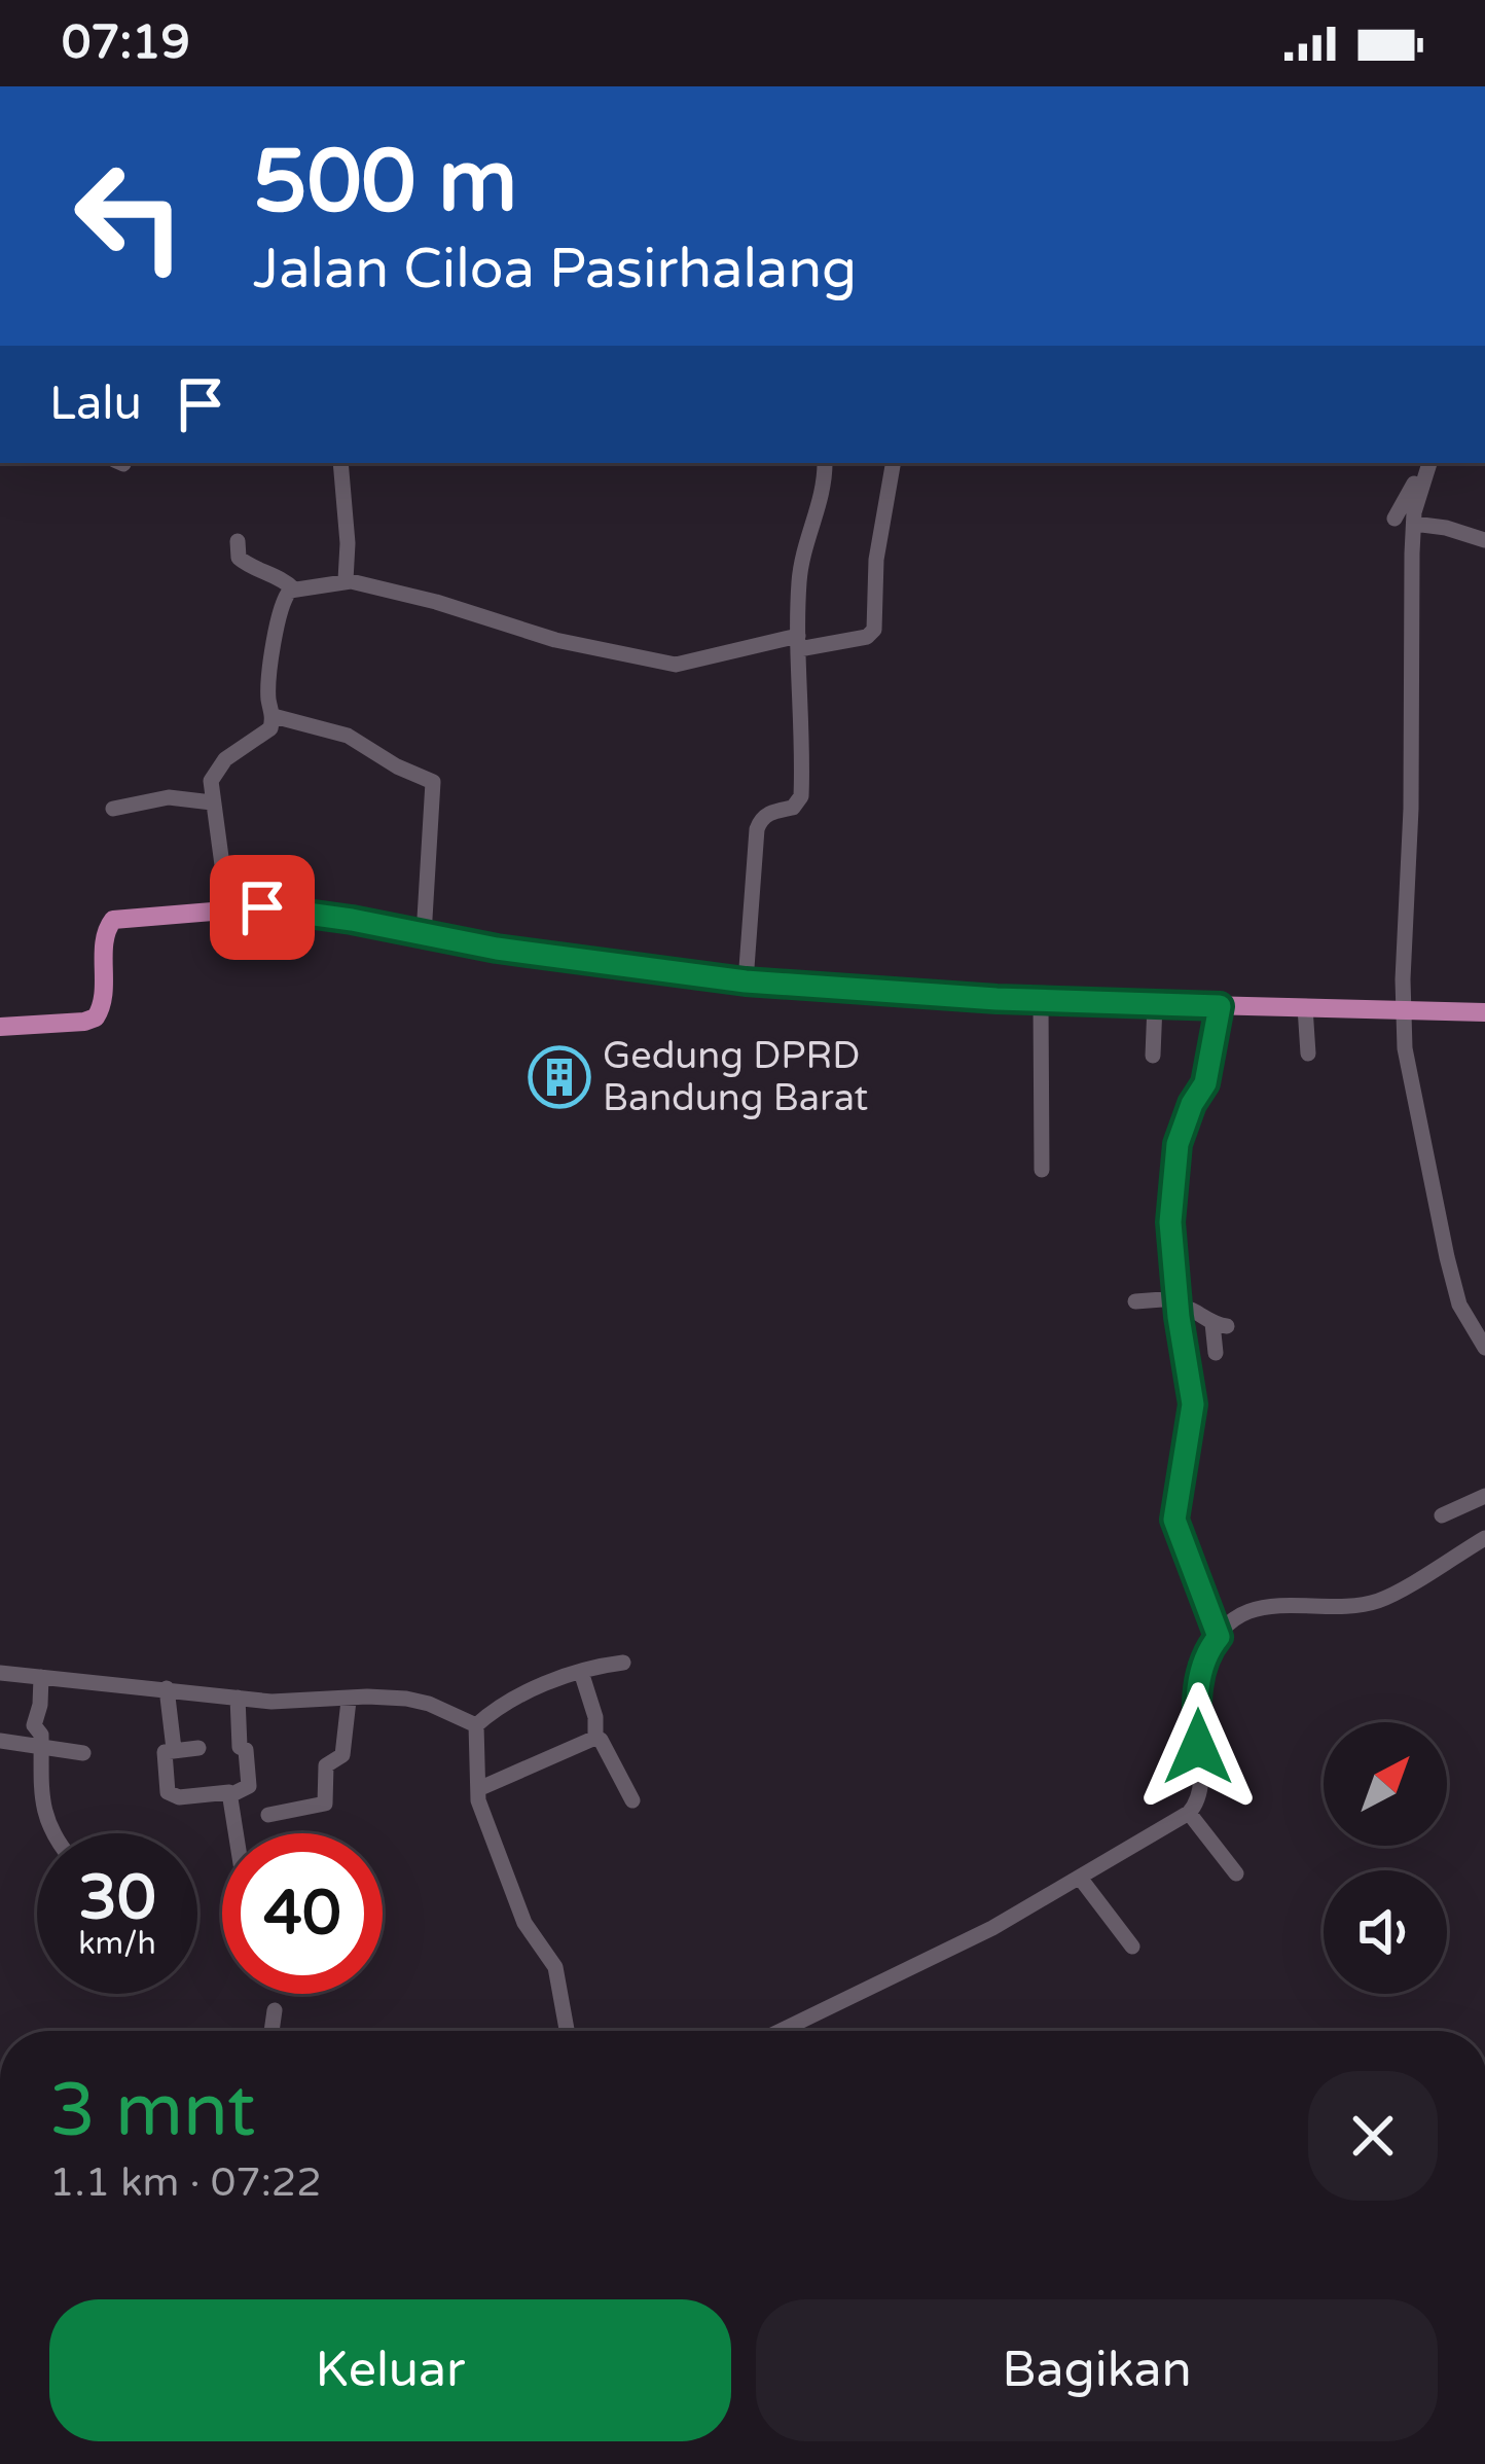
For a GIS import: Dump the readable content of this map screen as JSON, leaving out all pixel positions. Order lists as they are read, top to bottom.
{
  "places": {
    "building": ["Gedung DPRD Bandung Barat"]
  },
  "north": "top right",
  "page": {
    "status": "07:19",
    "turn": ["500 m", "Jalan Ciloa Pasirhalang"],
    "then": "Lalu",
    "speed": "30 km/h",
    "limit": "40",
    "heading": ["3 mnt", "1.1 km · 07:22"],
    "buttons": ["Keluar", "Bagikan"]
  }
}
